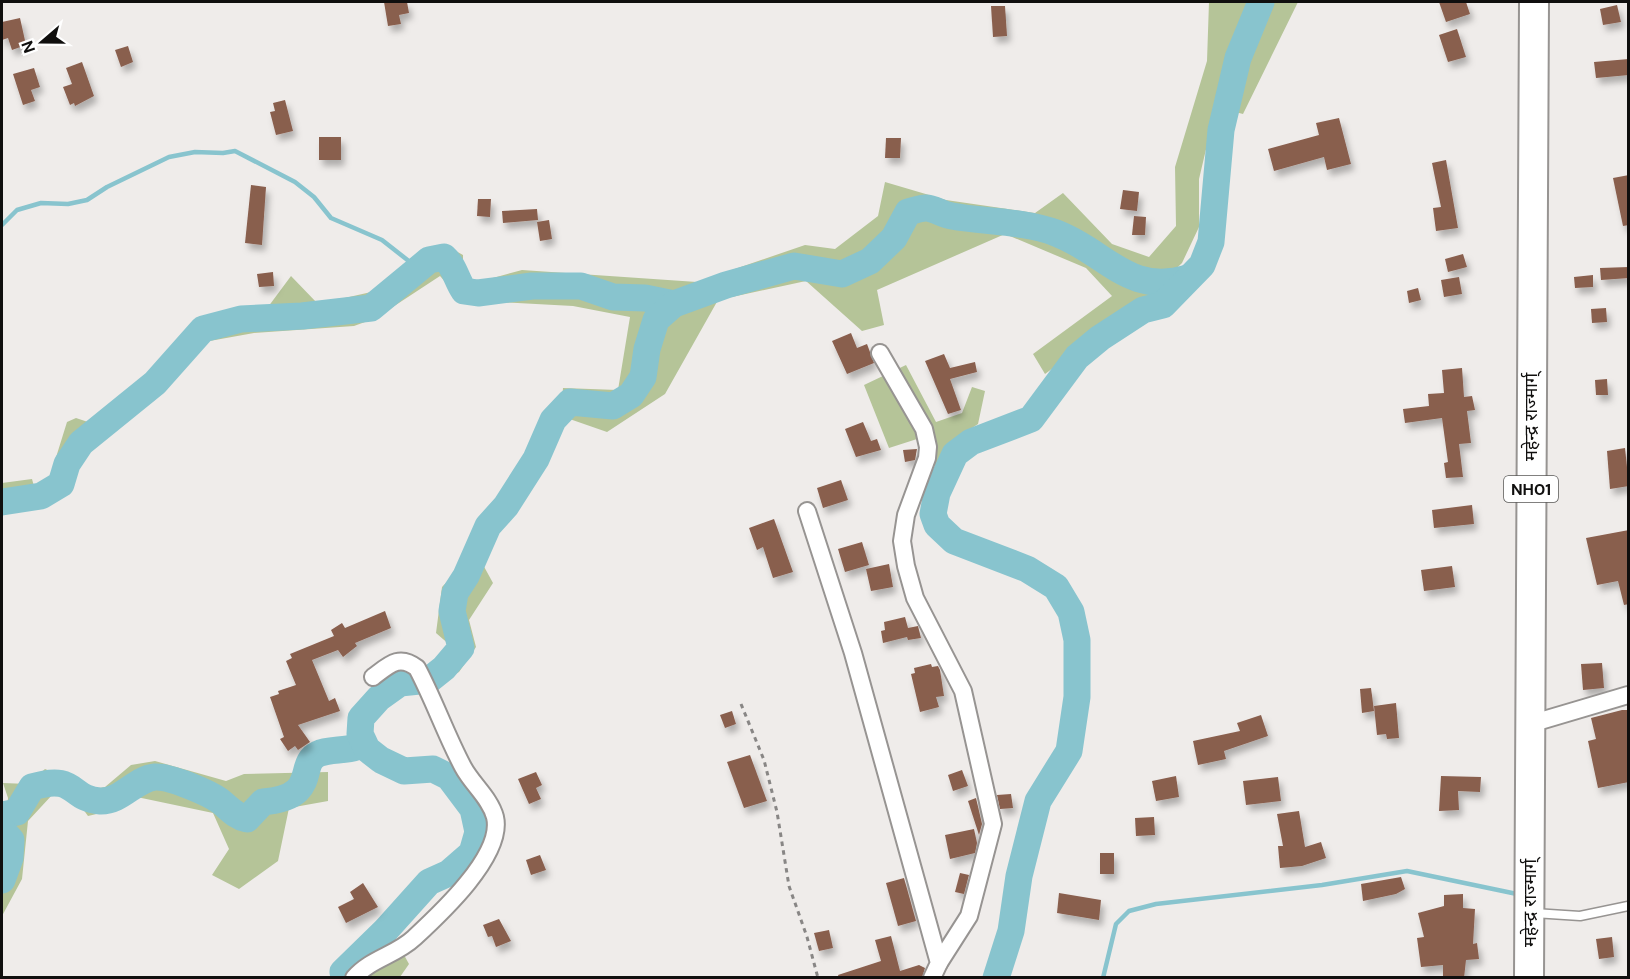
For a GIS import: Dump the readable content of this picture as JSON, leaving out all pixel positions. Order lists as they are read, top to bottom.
{
  "streets": {
    "highway": ["महेन्द्र राज्मार्ग्", "NH01"]
  },
  "north": "left"
}
